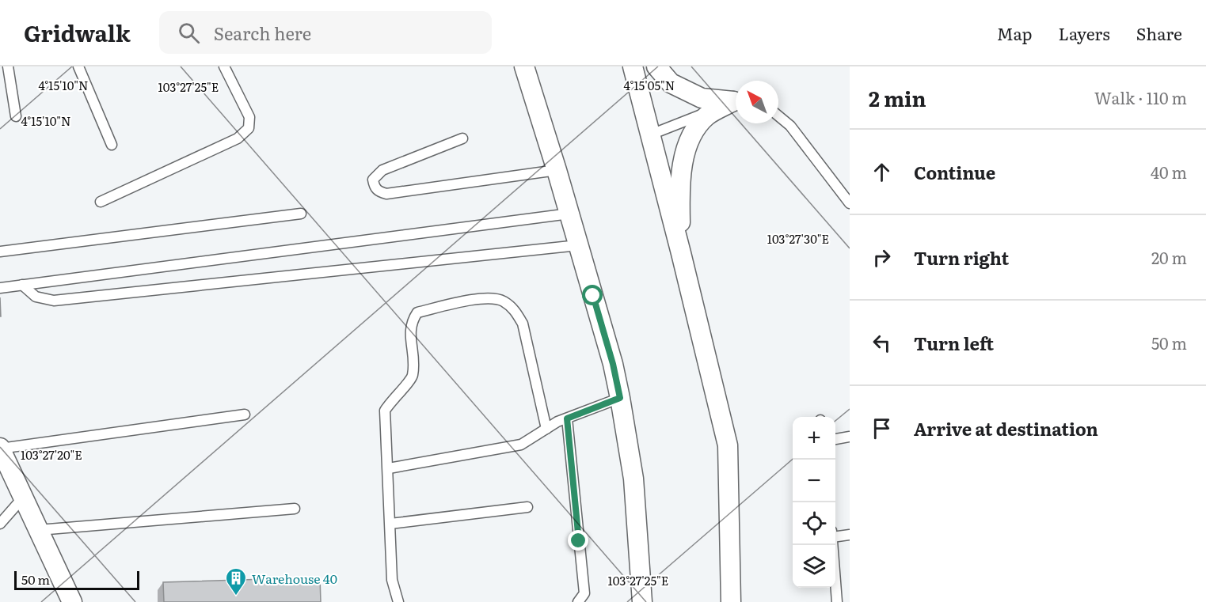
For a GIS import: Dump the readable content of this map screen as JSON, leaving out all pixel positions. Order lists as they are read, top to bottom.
{
  "places": {
    "building": ["Warehouse 40"]
  },
  "scale_bar": "50 m",
  "north": "top left",
  "page": {
    "header": "Gridwalk",
    "search": "Search here",
    "nav": ["Map", "Layers", "Share"],
    "heading": ["2 min", "Walk · 110 m"],
    "list": [
      ["Continue", "40 m"],
      ["Turn right", "20 m"],
      ["Turn left", "50 m"],
      "Arrive at destination"
    ],
    "map_buttons": ["+", "−"],
    "scale": "50 m"
  },
  "coordinates": [
    "4°15'10\"N",
    "4°15'05\"N",
    "103°27'25\"E",
    "103°27'30\"E",
    "103°27'20\"E"
  ]
}
